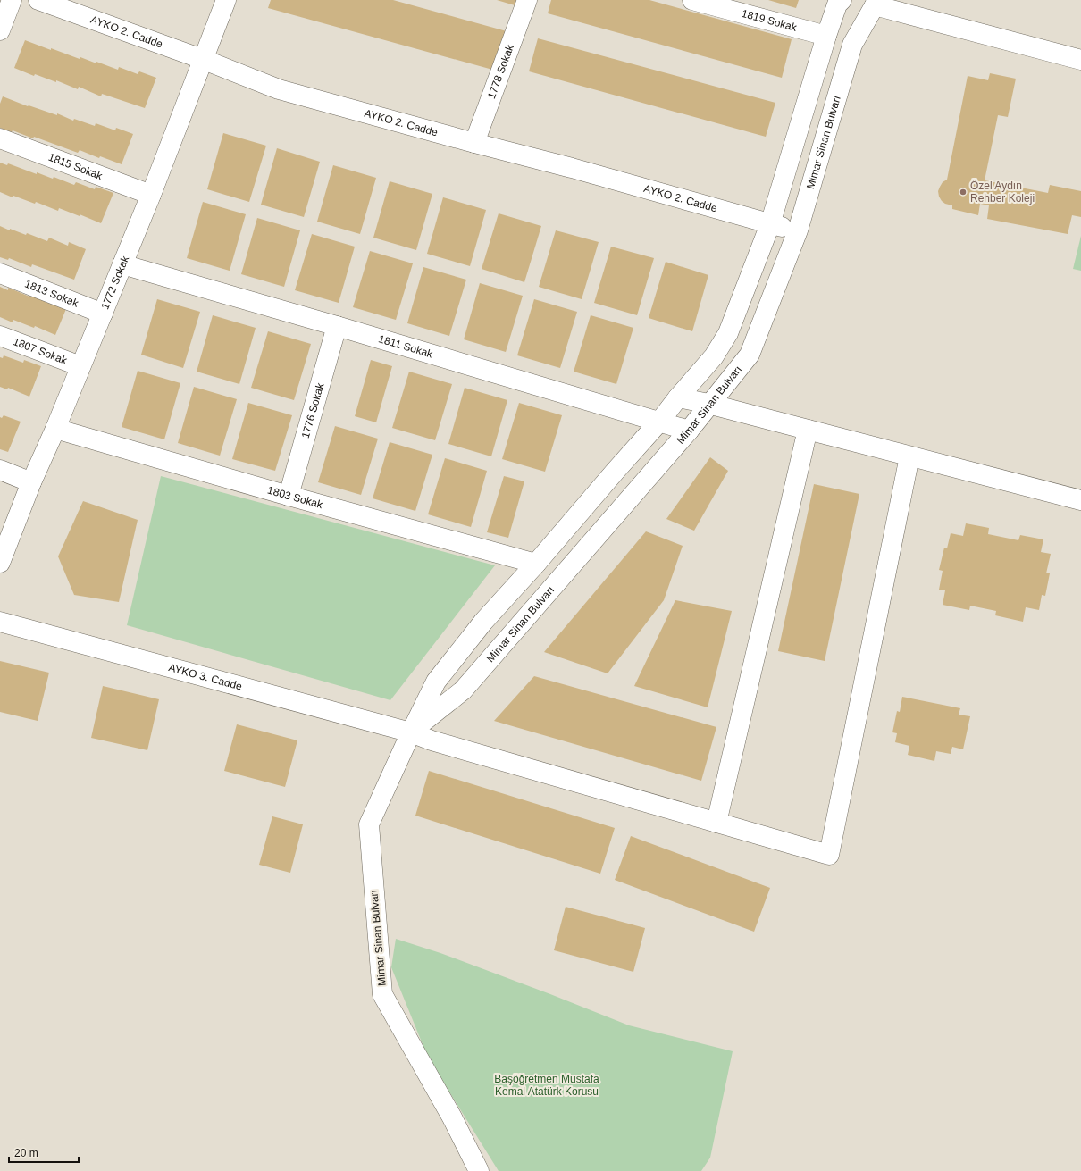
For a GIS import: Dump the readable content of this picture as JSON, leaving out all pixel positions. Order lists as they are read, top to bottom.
{
  "streets": {
    "street": [
      "1819 Sokak",
      "AYKO 2. Cadde",
      "1778 Sokak",
      "Mimar Sinan Bulvarı",
      "1815 Sokak",
      "1772 Sokak",
      "1813 Sokak",
      "1811 Sokak",
      "1807 Sokak",
      "1776 Sokak",
      "1803 Sokak",
      "AYKO 3. Cadde"
    ]
  },
  "crossings": [
    ["1819 Sokak", "Mimar Sinan Bulvarı"],
    ["AYKO 2. Cadde", "1778 Sokak"],
    ["AYKO 2. Cadde", "Mimar Sinan Bulvarı"],
    ["AYKO 2. Cadde", "1772 Sokak"],
    ["Mimar Sinan Bulvarı", "1811 Sokak"],
    ["Mimar Sinan Bulvarı", "1803 Sokak"],
    ["Mimar Sinan Bulvarı", "AYKO 3. Cadde"],
    ["1815 Sokak", "1772 Sokak"],
    ["1772 Sokak", "1813 Sokak"],
    ["1772 Sokak", "1811 Sokak"],
    ["1772 Sokak", "1807 Sokak"],
    ["1772 Sokak", "1803 Sokak"],
    ["1811 Sokak", "1776 Sokak"],
    ["1776 Sokak", "1803 Sokak"]
  ],
  "parks": ["Başöğretmen Mustafa Kemal Atatürk Korusu"],
  "places": ["Özel Aydın Rehber Koleji"],
  "scale_bar": "20 m"
}
